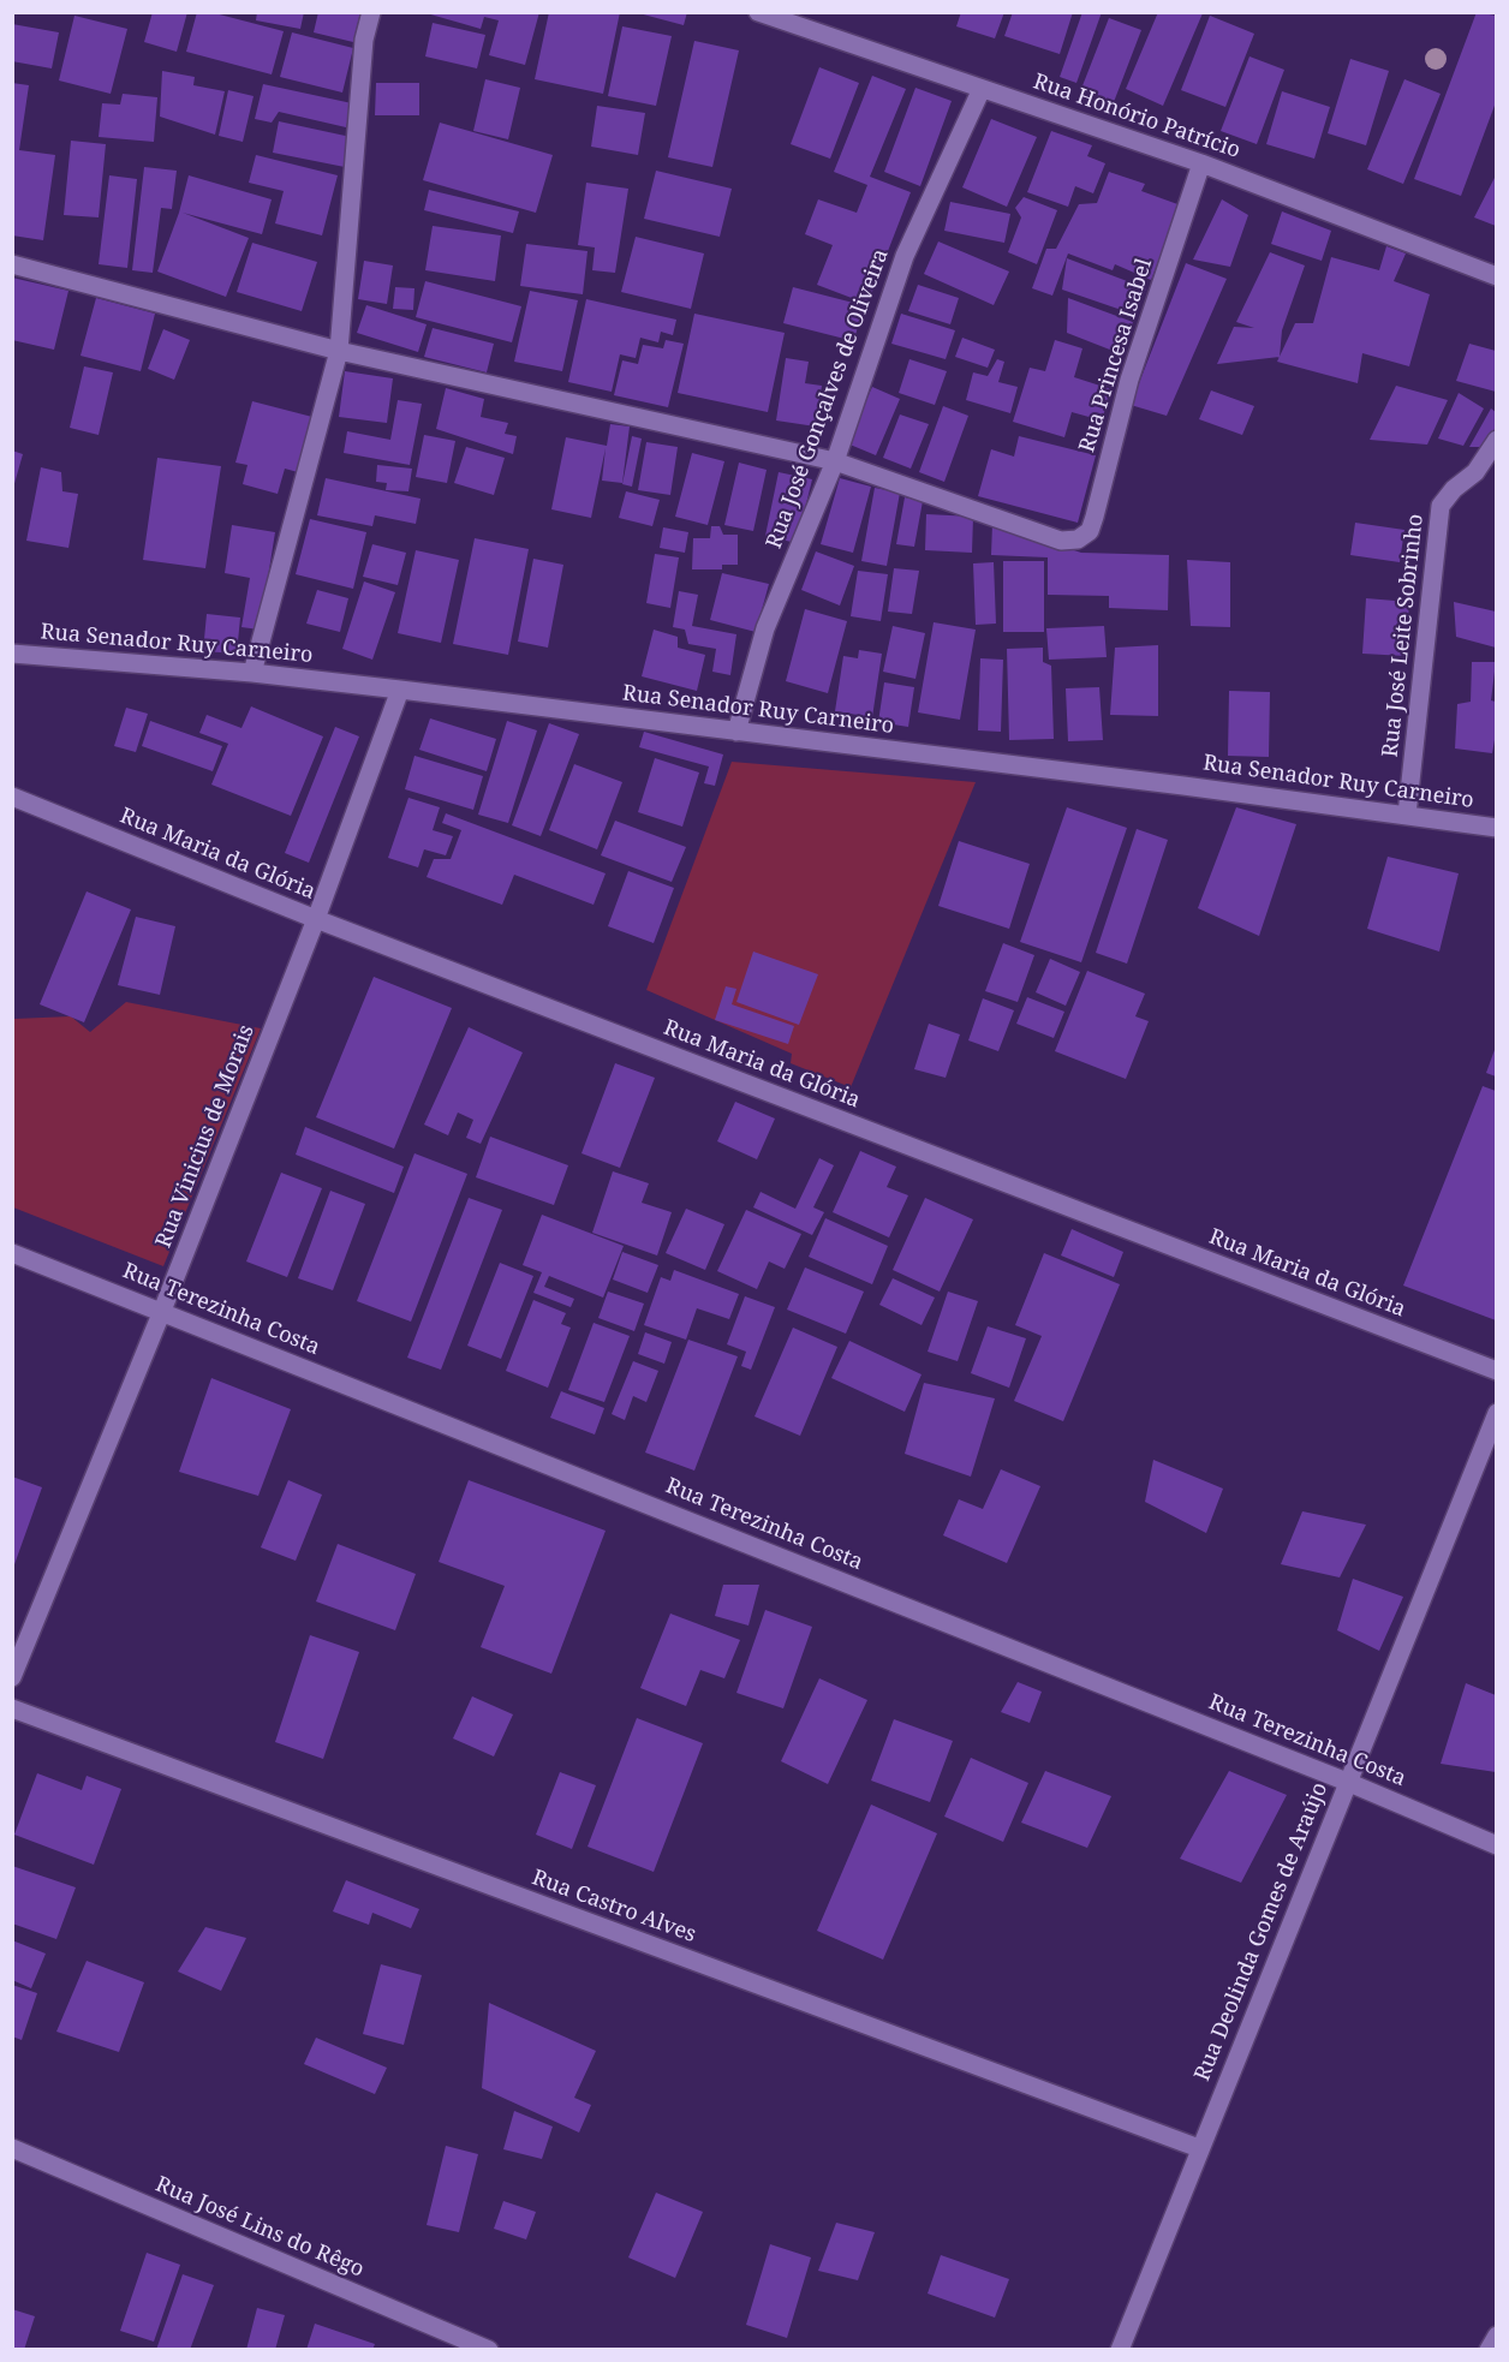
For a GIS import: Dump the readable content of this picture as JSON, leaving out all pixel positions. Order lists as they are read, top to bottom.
{
  "streets": {
    "street": [
      "Rua Honório Patrício",
      "Rua Princesa Isabel",
      "Rua José Gonçalves de Oliveira",
      "Rua José Leite Sobrinho",
      "Rua Senador Ruy Carneiro",
      "Rua Maria da Glória",
      "Rua Vinicius de Morais",
      "Rua Terezinha Costa",
      "Rua Castro Alves",
      "Rua Deolinda Gomes de Araújo",
      "Rua José Lins do Rêgo"
    ]
  },
  "crossings": [
    ["Rua Honório Patrício", "Rua Princesa Isabel"],
    ["Rua Honório Patrício", "Rua José Gonçalves de Oliveira"],
    ["Rua Princesa Isabel", "Rua José Gonçalves de Oliveira"],
    ["Rua José Gonçalves de Oliveira", "Rua Senador Ruy Carneiro"],
    ["Rua José Leite Sobrinho", "Rua Senador Ruy Carneiro"],
    ["Rua Senador Ruy Carneiro", "Rua Vinicius de Morais"],
    ["Rua Maria da Glória", "Rua Vinicius de Morais"],
    ["Rua Vinicius de Morais", "Rua Terezinha Costa"],
    ["Rua Terezinha Costa", "Rua Deolinda Gomes de Araújo"],
    ["Rua Castro Alves", "Rua Deolinda Gomes de Araújo"]
  ]
}
